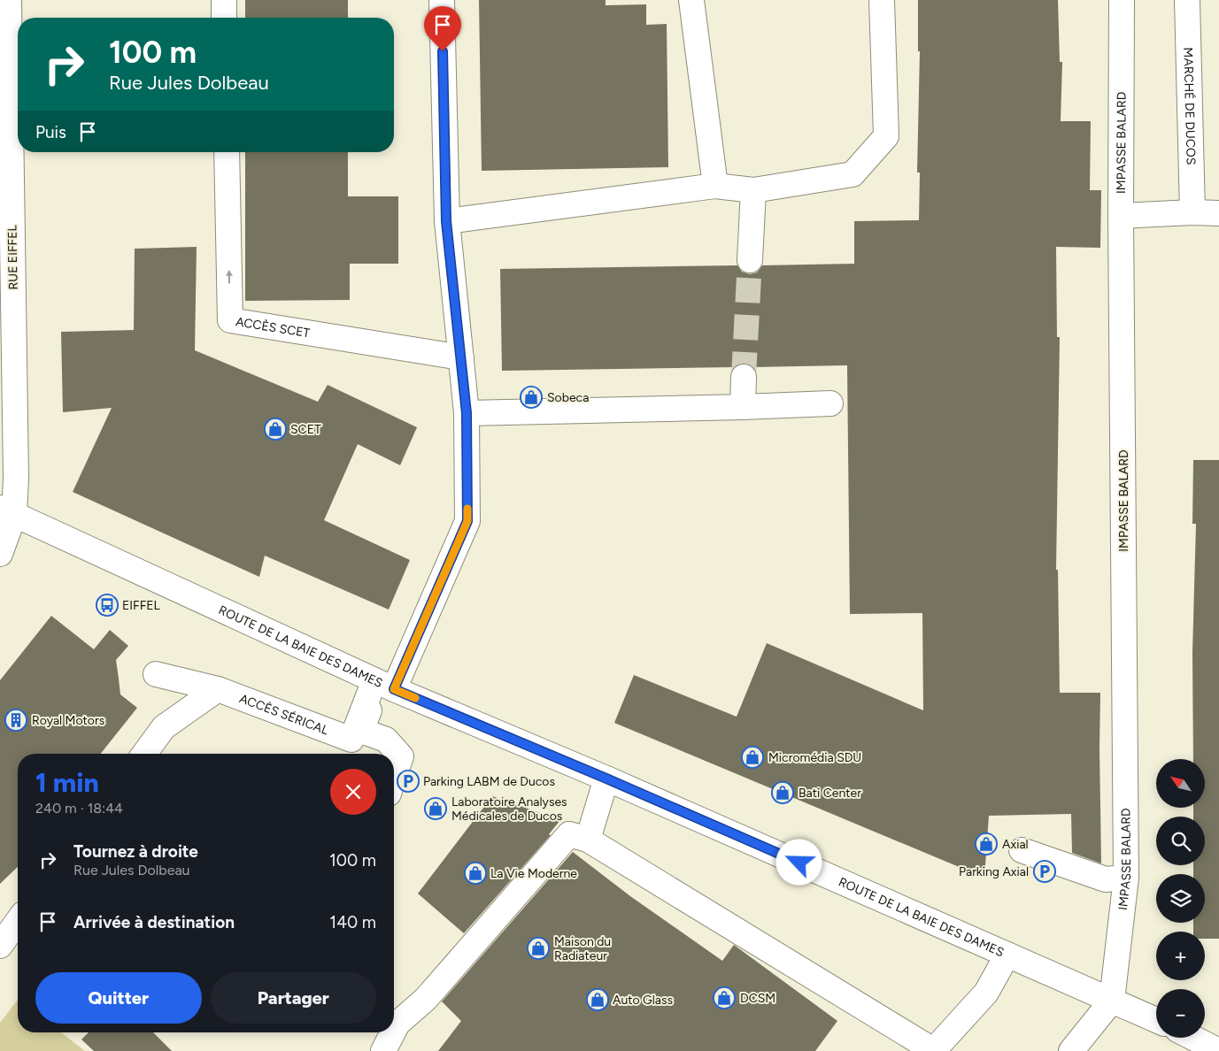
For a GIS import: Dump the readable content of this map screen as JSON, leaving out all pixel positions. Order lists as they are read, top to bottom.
{
  "streets": {
    "street": [
      "MARCHÉ DE DUCOS",
      "IMPASSE BALARD",
      "RUE EIFFEL",
      "ACCÈS SCET",
      "ROUTE DE LA BAIE DES DAMES",
      "ACCÈS SÉRICAL"
    ]
  },
  "crossings": [
    ["IMPASSE BALARD", "ROUTE DE LA BAIE DES DAMES"],
    ["RUE EIFFEL", "ROUTE DE LA BAIE DES DAMES"],
    ["ROUTE DE LA BAIE DES DAMES", "ACCÈS SÉRICAL"]
  ],
  "places": {
    "shop": [
      "Sobeca",
      "SCET",
      "Micromédia SDU",
      "Bati Center",
      "Laboratoire Analyses Médicales de Ducos",
      "Axial",
      "La Vie Moderne",
      "Maison du Radiateur",
      "DCSM",
      "Auto Glass"
    ],
    "bus stop": ["EIFFEL"],
    "building": ["Royal Motors"],
    "parking": ["Parking LABM de Ducos", "Parking Axial"]
  },
  "north": "top left",
  "page": {
    "turn": ["100 m", "Rue Jules Dolbeau"],
    "then": "Puis",
    "heading": ["1 min", "240 m · 18:44"],
    "map_buttons": ["+", "−"],
    "list": [
      {
        "name": "Tournez à droite",
        "note": "Rue Jules Dolbeau",
        "value": "100 m"
      },
      {
        "name": "Arrivée à destination",
        "value": "140 m"
      }
    ],
    "buttons": ["Quitter", "Partager"]
  }
}
